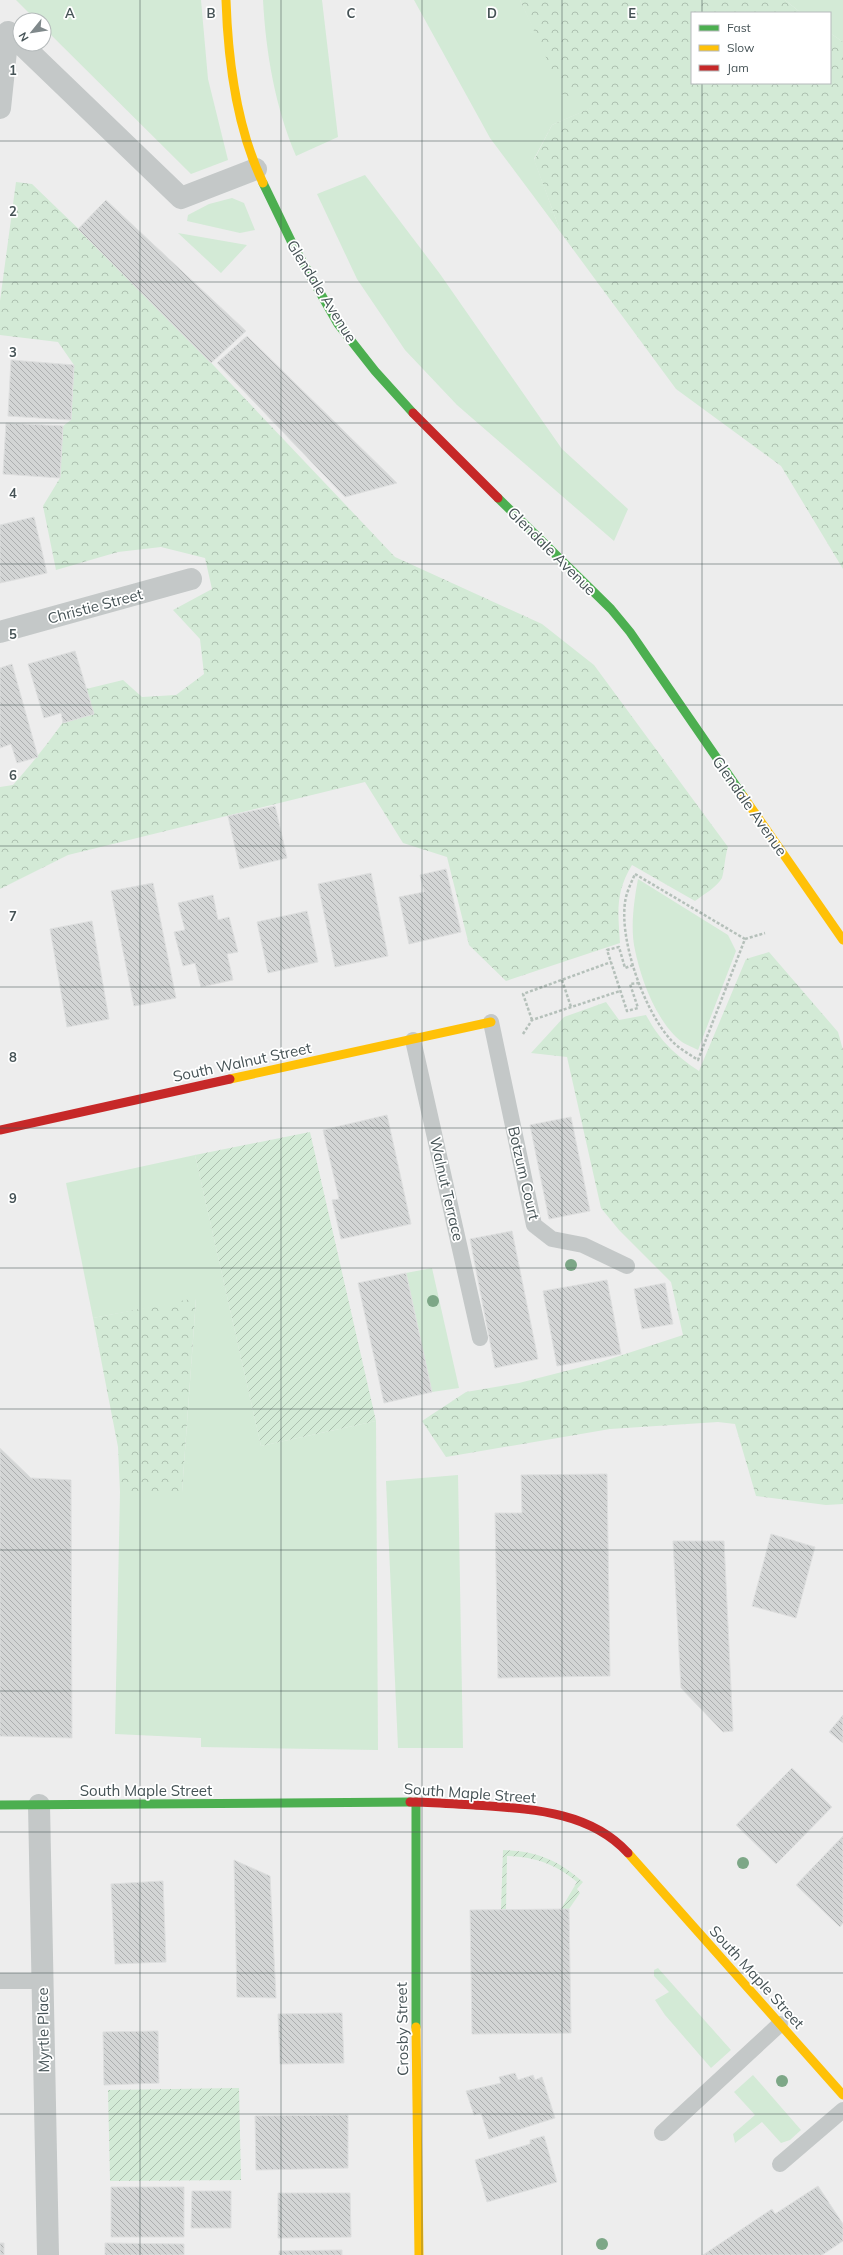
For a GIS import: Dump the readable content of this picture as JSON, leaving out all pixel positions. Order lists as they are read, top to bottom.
{
  "streets": {
    "street": [
      "Glendale Avenue",
      "Christie Street",
      "South Walnut Street",
      "South Maple Street",
      "Crosby Street",
      "Myrtle Place"
    ],
    "lane": ["Botzum Court", "Walnut Terrace"]
  },
  "crossings": [
    ["South Walnut Street", "Botzum Court"],
    ["South Walnut Street", "Walnut Terrace"],
    ["South Maple Street", "Crosby Street"],
    ["South Maple Street", "Myrtle Place"]
  ],
  "legend": ["Fast", "Slow", "Jam"],
  "north": "bottom left",
  "grid": {
    "columns": [
      "A",
      "B",
      "C",
      "D",
      "E"
    ],
    "rows": [
      "1",
      "2",
      "3",
      "4",
      "5",
      "6",
      "7",
      "8",
      "9"
    ]
  }
}
